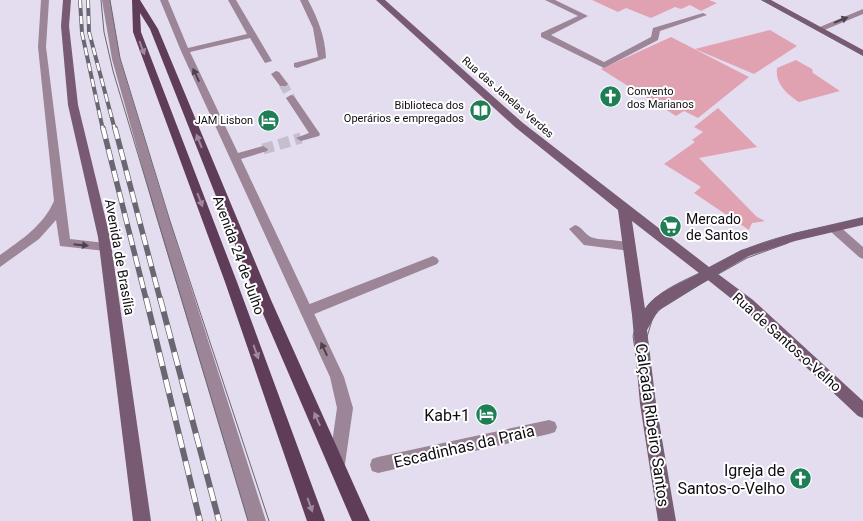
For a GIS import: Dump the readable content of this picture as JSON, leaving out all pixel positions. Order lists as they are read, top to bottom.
{
  "streets": {
    "main road": ["Avenida 24 de Julho"],
    "street": [
      "Rua das Janelas Verdes",
      "Avenida de Brasília",
      "Rua de Santos-o-Velho",
      "Calçada Ribeiro Santos",
      "Escadinhas da Praia"
    ]
  },
  "crossings": [
    ["Rua das Janelas Verdes", "Rua de Santos-o-Velho"],
    ["Rua das Janelas Verdes", "Calçada Ribeiro Santos"]
  ],
  "places": {
    "church": ["Convento dos Marianos", "Igreja de Santos-o-Velho"],
    "library": ["Biblioteca dos Operários e empregados"],
    "hotel": ["JAM Lisbon", "Kab+1"],
    "supermarket": ["Mercado de Santos"]
  }
}
